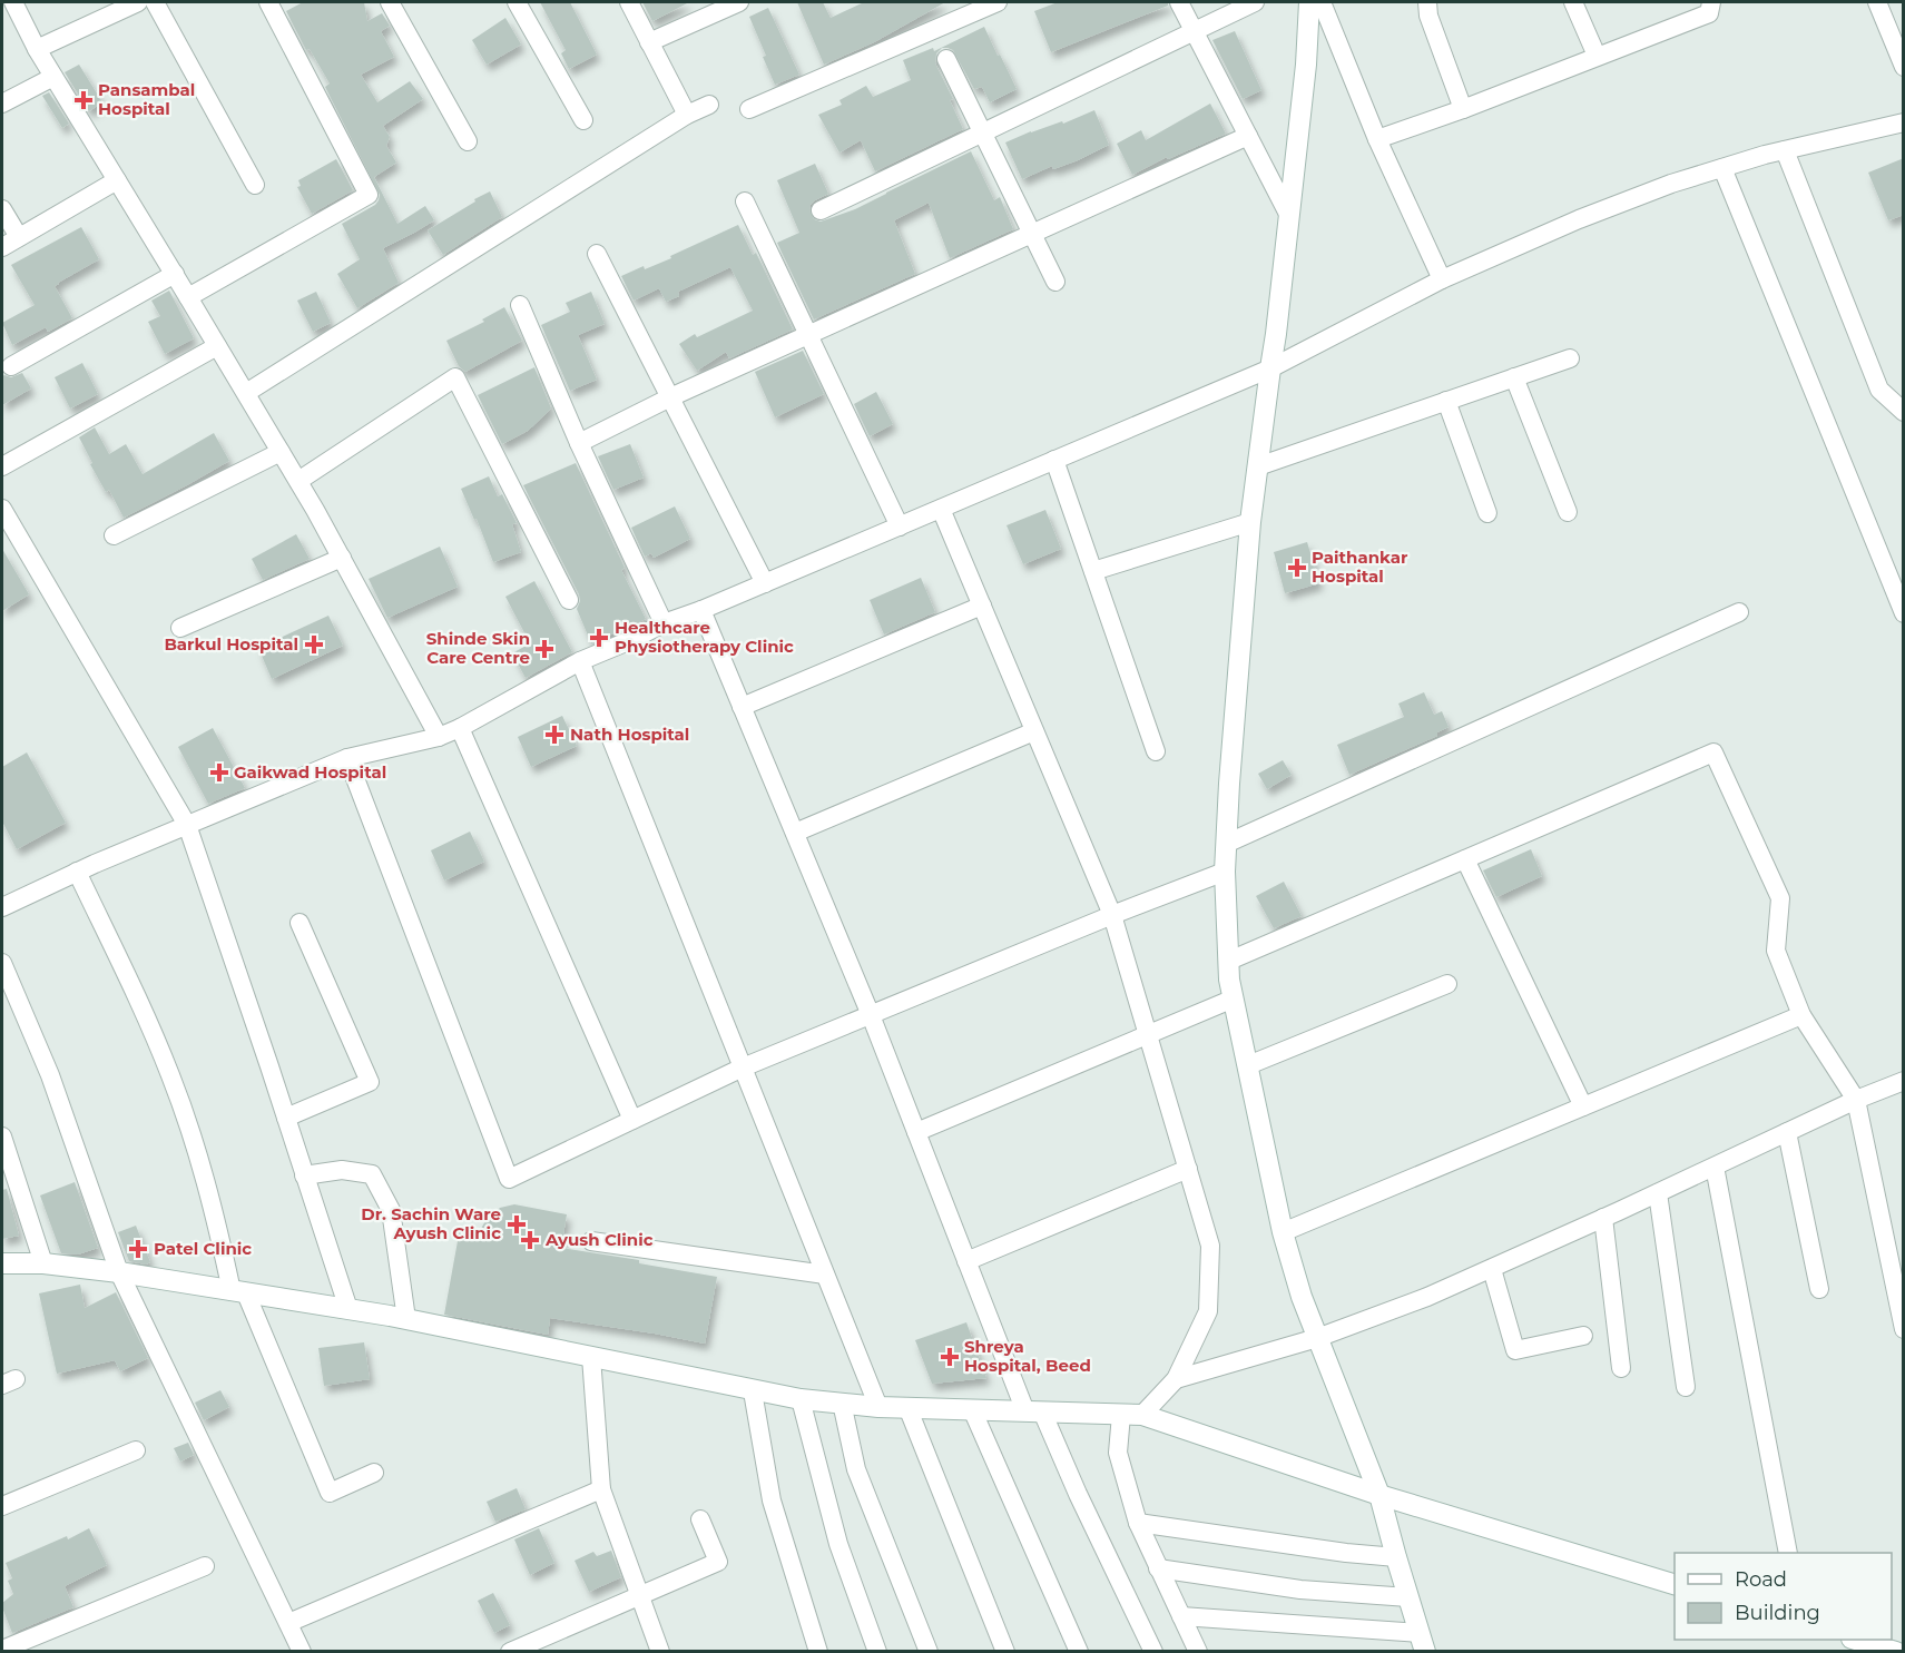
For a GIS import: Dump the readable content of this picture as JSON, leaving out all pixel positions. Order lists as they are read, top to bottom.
{
  "places": {
    "health": [
      "Pansambal Hospital",
      "Paithankar Hospital",
      "Healthcare Physiotherapy Clinic",
      "Barkul Hospital",
      "Shinde Skin Care Centre",
      "Nath Hospital",
      "Gaikwad Hospital",
      "Dr. Sachin Ware Ayush Clinic",
      "Ayush Clinic",
      "Patel Clinic",
      "Shreya Hospital, Beed"
    ]
  },
  "legend": ["Road", "Building"]
}
